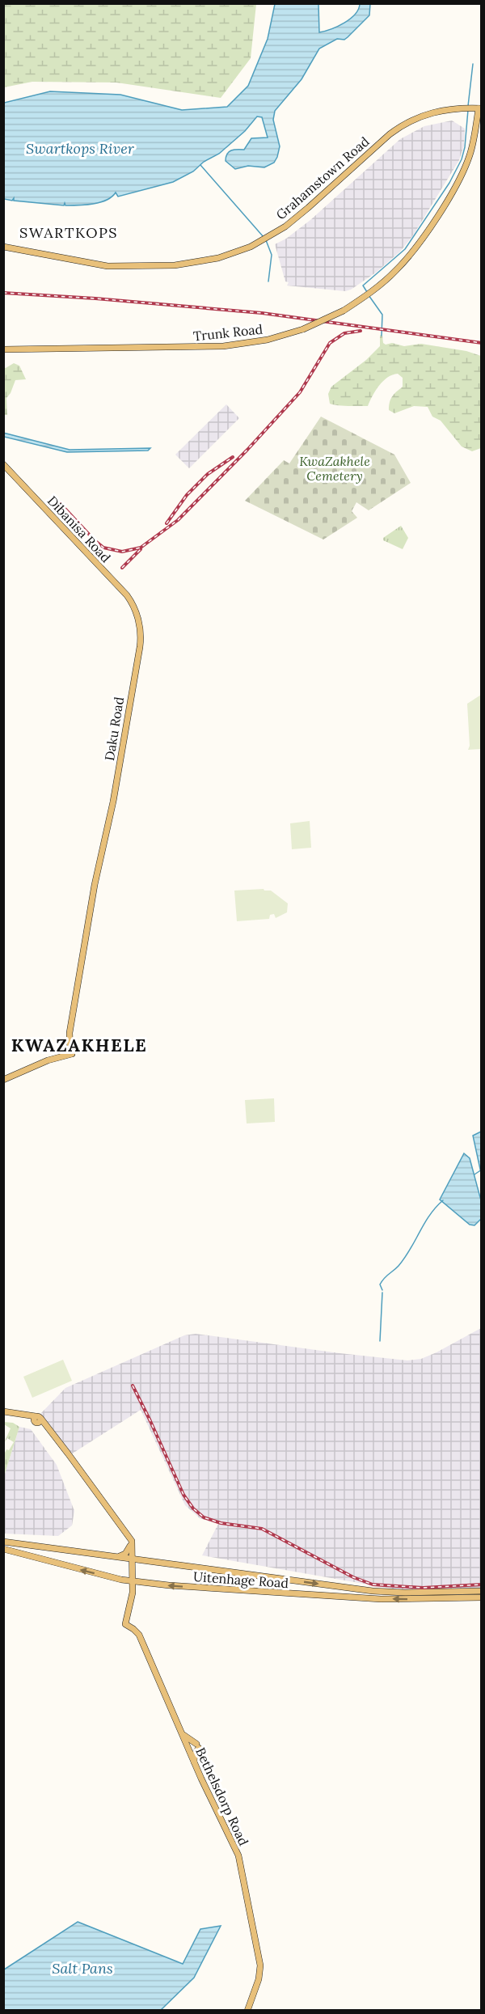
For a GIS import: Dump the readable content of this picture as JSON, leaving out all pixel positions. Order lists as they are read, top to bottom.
{
  "streets": {
    "main road": [
      "Grahamstown Road",
      "Trunk Road",
      "Dibanisa Road",
      "Daku Road",
      "Uitenhage Road",
      "Bethelsdorp Road"
    ]
  },
  "crossings": [
    ["Grahamstown Road", "Trunk Road"],
    ["Dibanisa Road", "Daku Road"],
    ["Uitenhage Road", "Bethelsdorp Road"]
  ],
  "districts": ["SWARTKOPS", "KWAZAKHELE"],
  "water": ["Swartkops River", "Salt Pans"],
  "parks": ["KwaZakhele Cemetery"]
}
